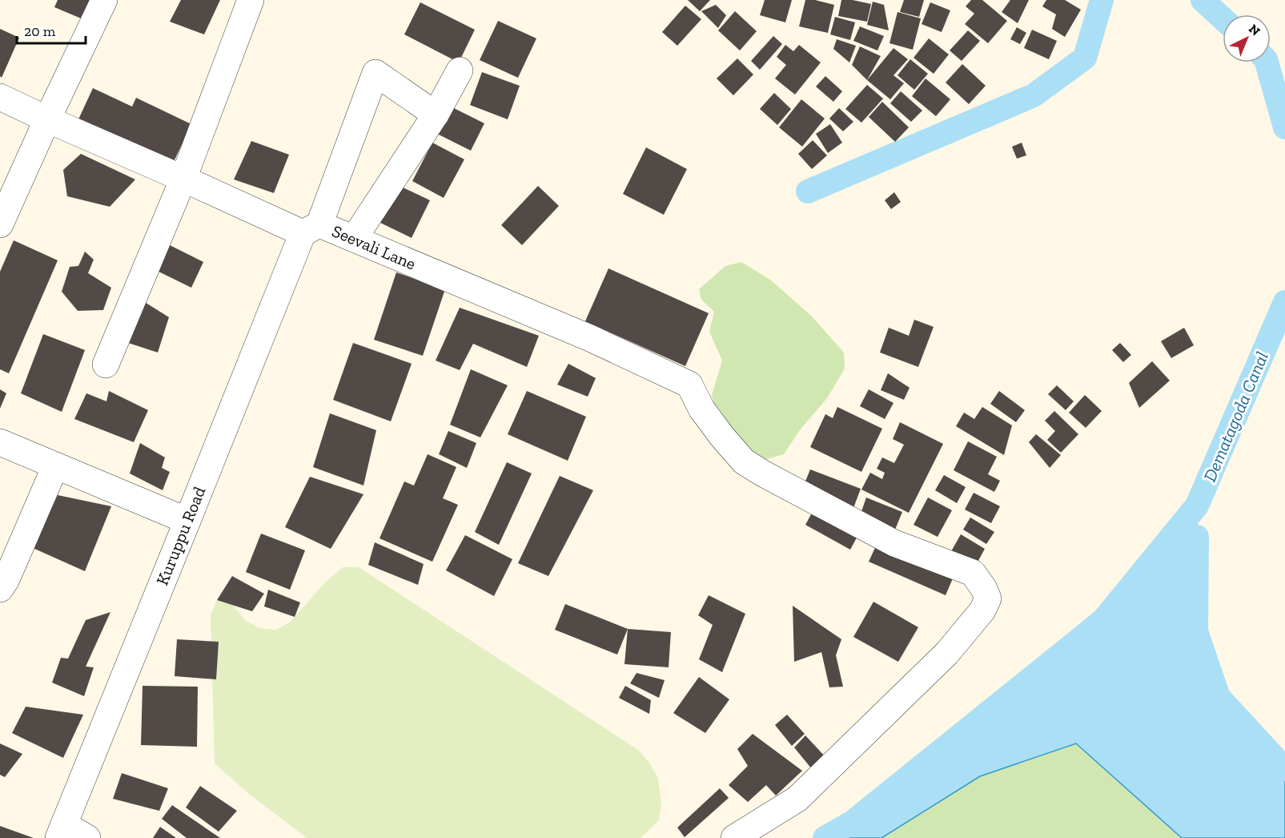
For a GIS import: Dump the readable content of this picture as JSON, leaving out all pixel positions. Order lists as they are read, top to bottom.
{
  "streets": {
    "street": ["Seevali Lane", "Kuruppu Road"]
  },
  "crossings": [
    ["Seevali Lane", "Kuruppu Road"]
  ],
  "water": ["Dematagoda Canal"],
  "scale_bar": "20 m",
  "north": "top right"
}
